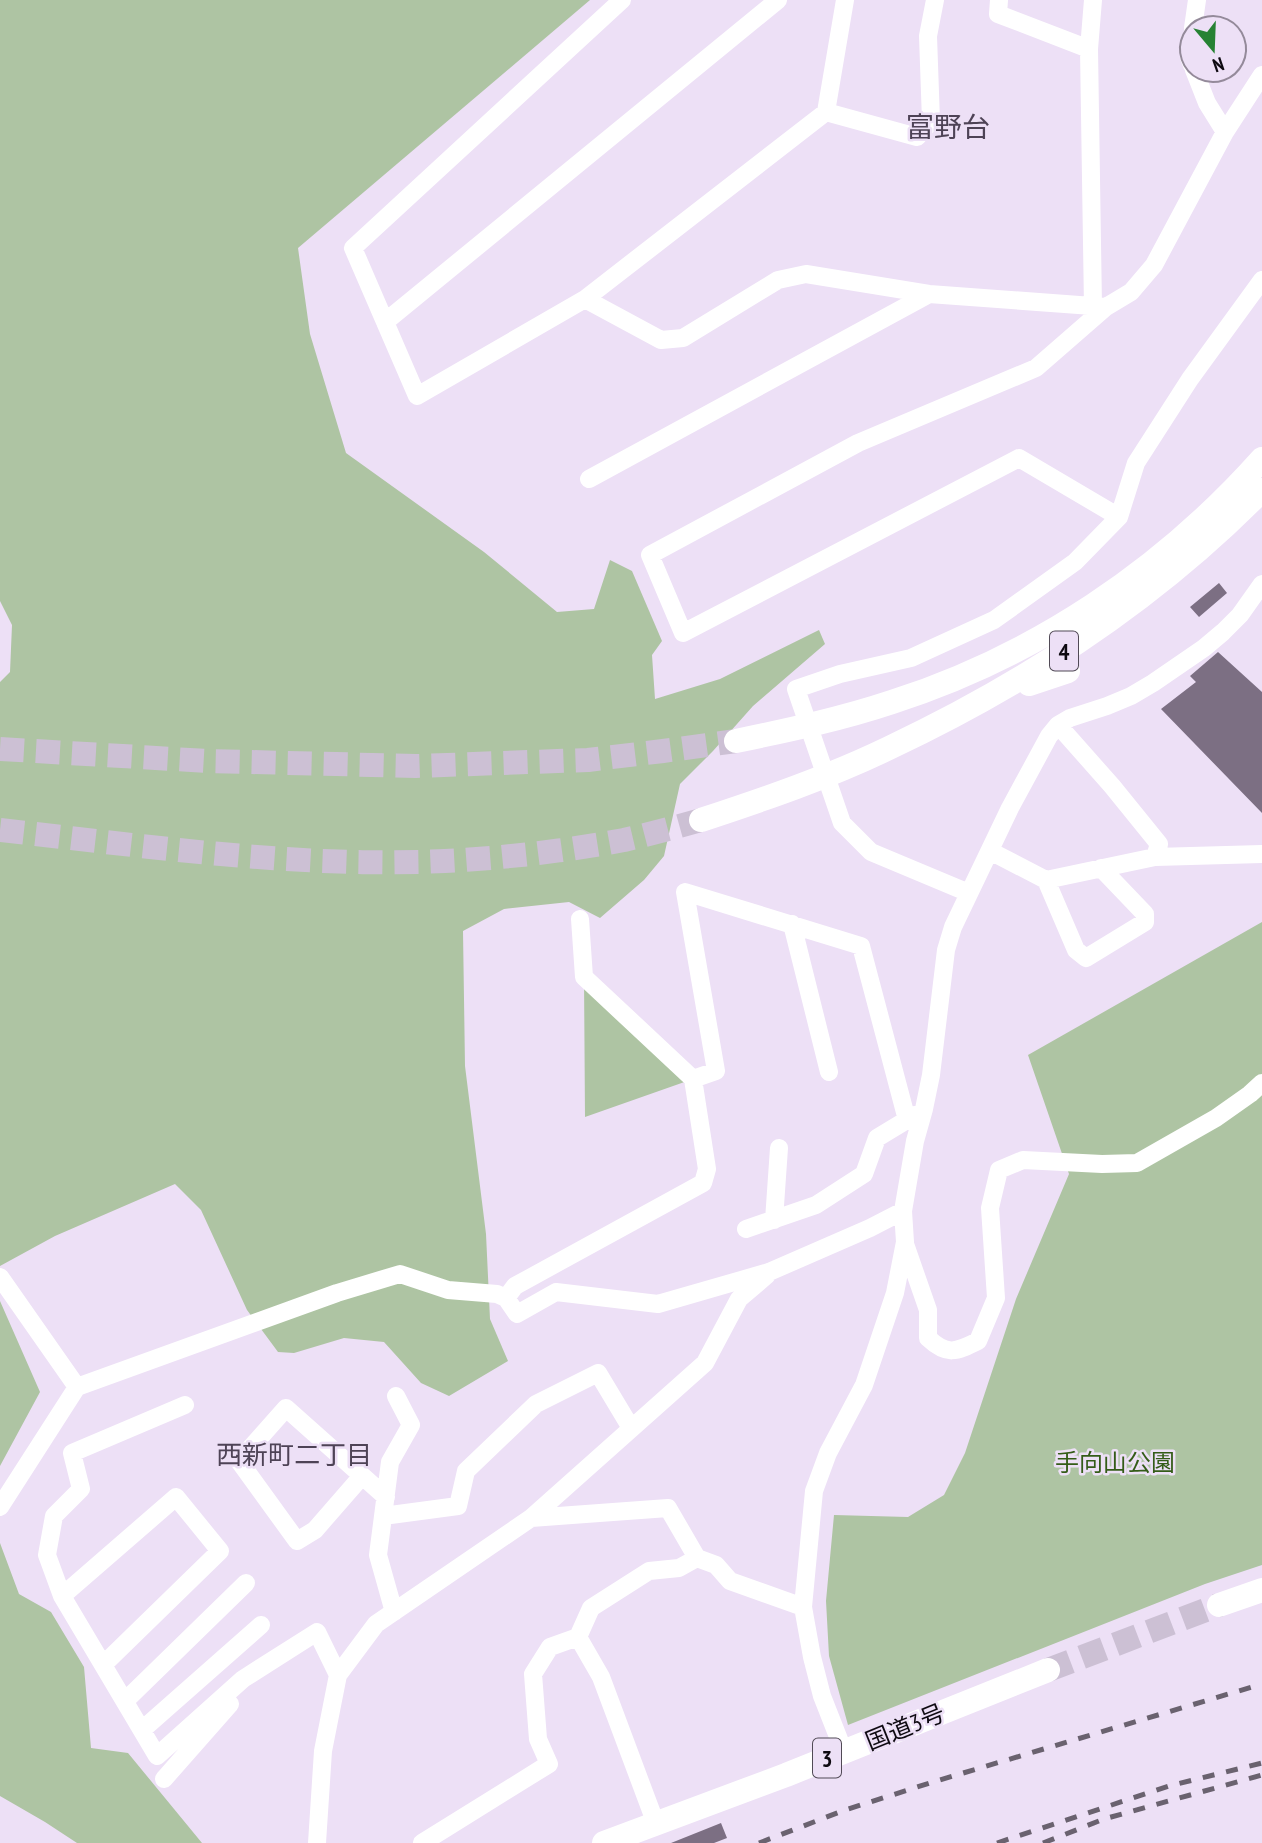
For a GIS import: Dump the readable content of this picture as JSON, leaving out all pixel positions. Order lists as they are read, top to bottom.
{
  "streets": {
    "highway": ["4", "国道3号", "3"]
  },
  "districts": ["富野台", "西新町二丁目"],
  "parks": ["手向山公園"],
  "north": "bottom"
}
